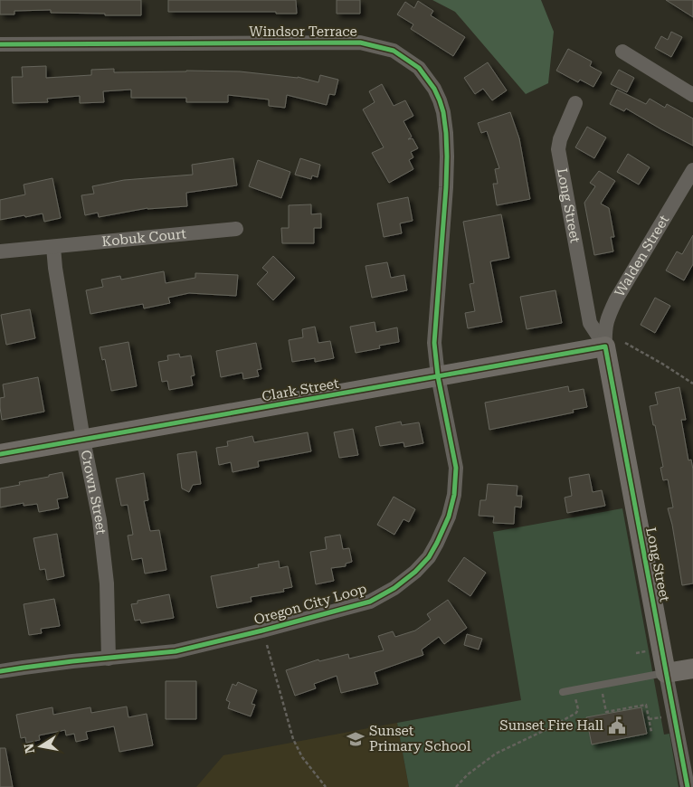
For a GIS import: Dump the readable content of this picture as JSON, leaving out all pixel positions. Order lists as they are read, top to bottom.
{
  "streets": {
    "street": [
      "Windsor Terrace",
      "Long Street",
      "Kobuk Court",
      "Walden Street",
      "Clark Street",
      "Crown Street",
      "Oregon City Loop"
    ]
  },
  "crossings": [
    ["Windsor Terrace", "Clark Street"],
    ["Windsor Terrace", "Oregon City Loop"],
    ["Long Street", "Walden Street"],
    ["Long Street", "Clark Street"],
    ["Kobuk Court", "Crown Street"],
    ["Walden Street", "Clark Street"],
    ["Clark Street", "Crown Street"],
    ["Clark Street", "Oregon City Loop"],
    ["Crown Street", "Oregon City Loop"]
  ],
  "places": {
    "public building": ["Sunset Fire Hall"],
    "school or university": ["Sunset Primary School"]
  },
  "north": "left"
}
